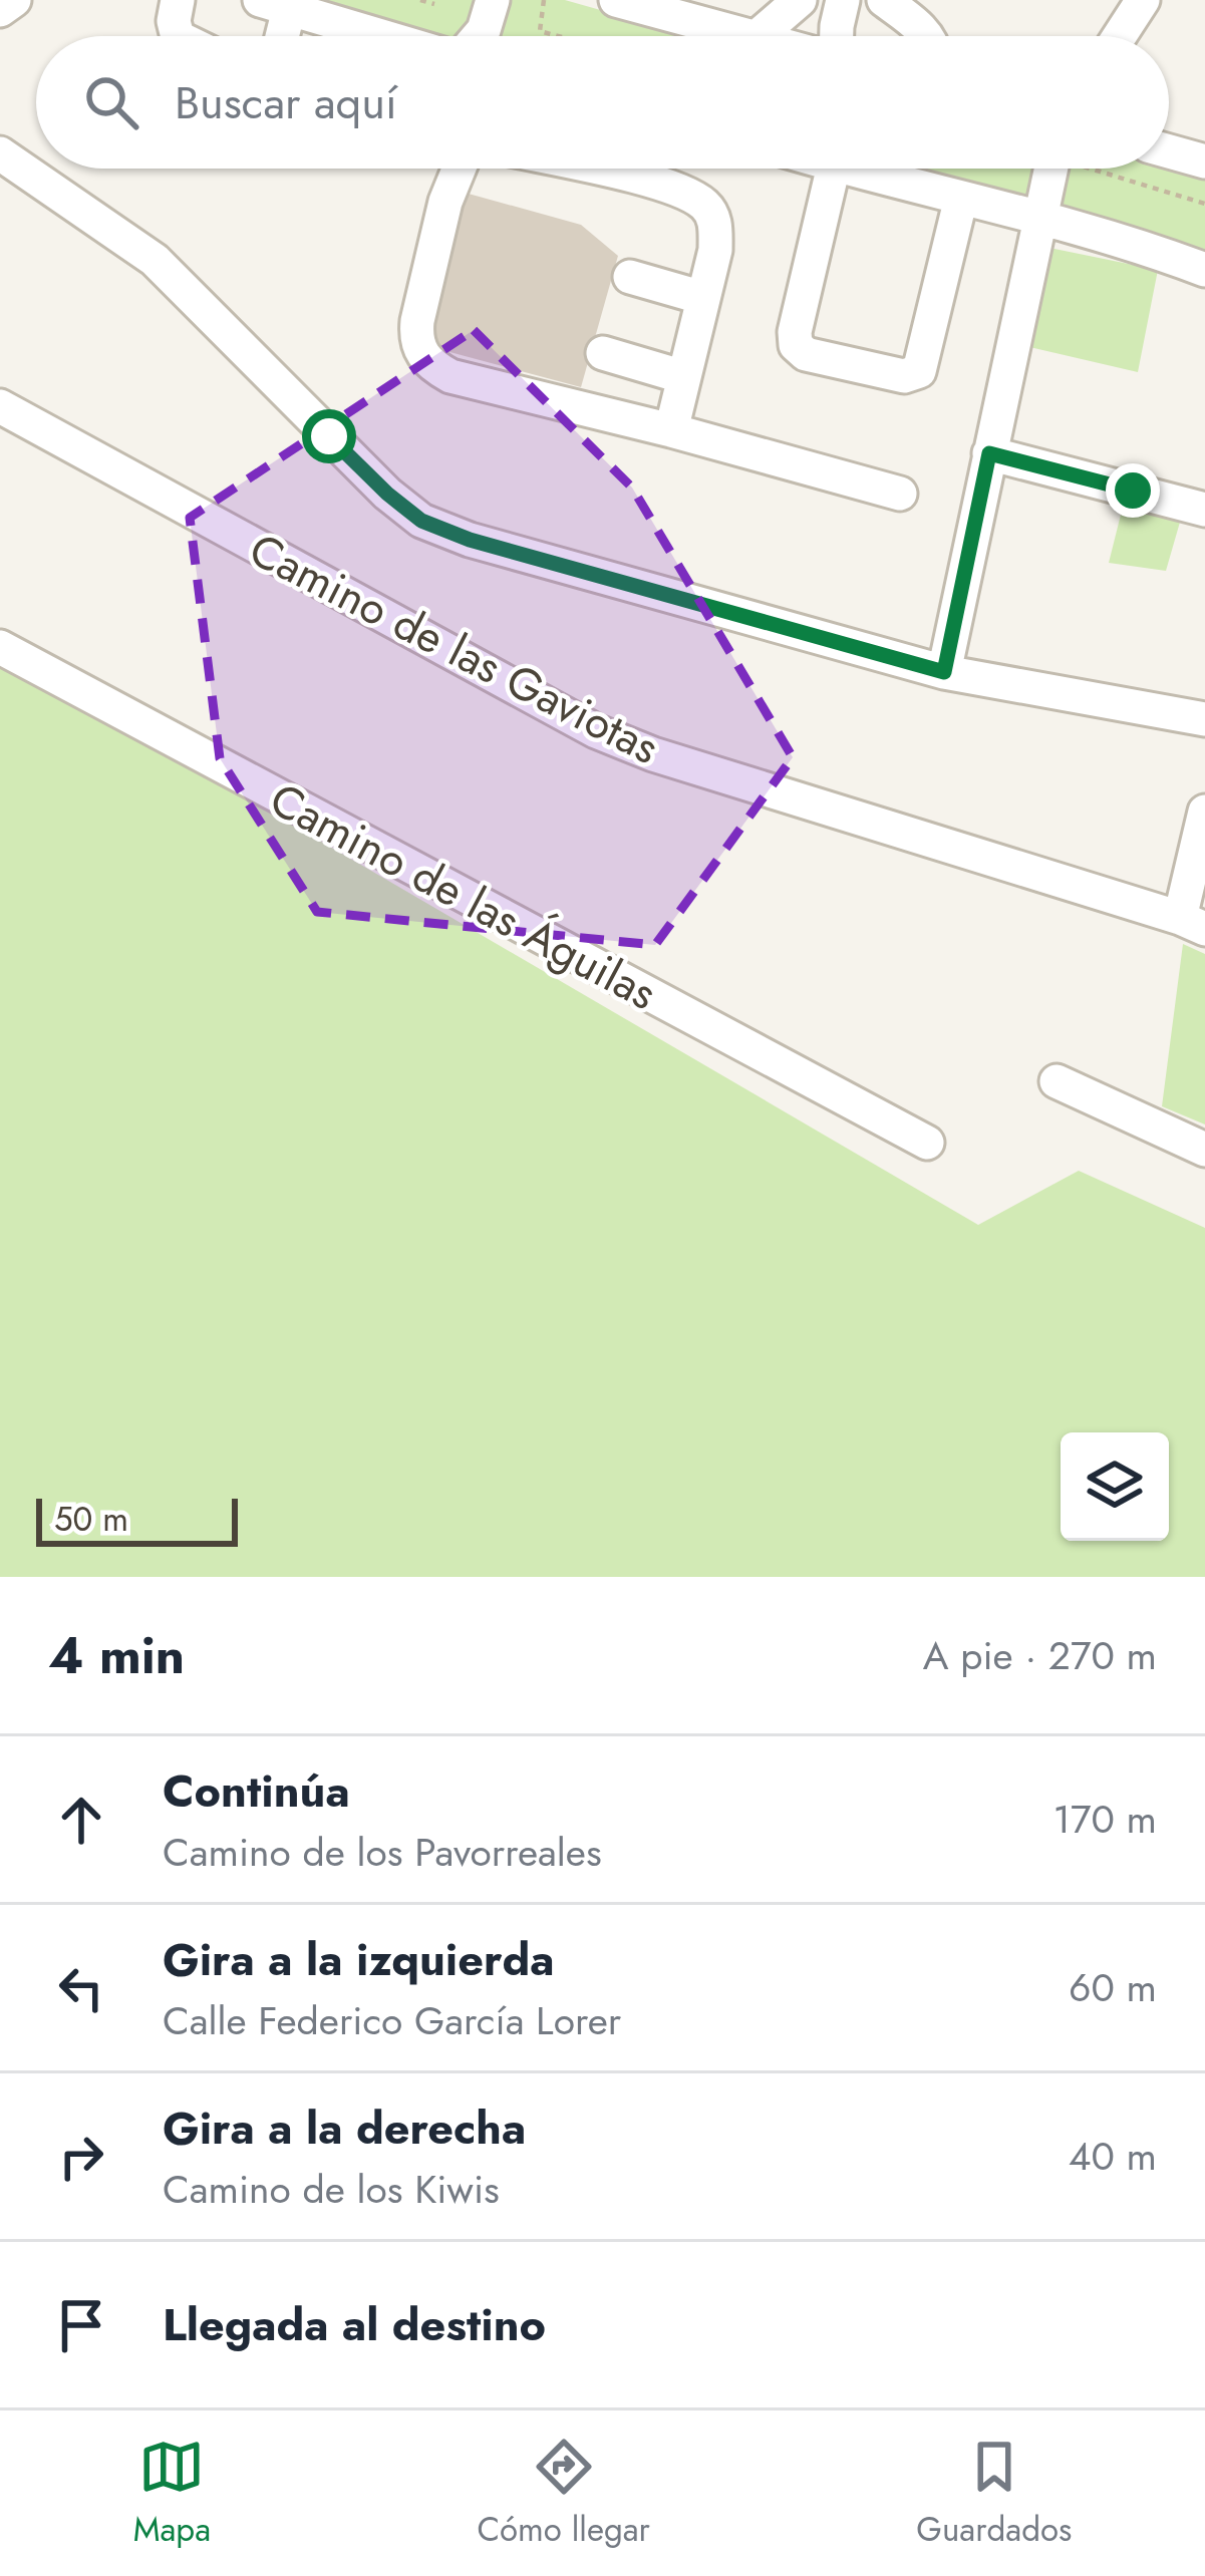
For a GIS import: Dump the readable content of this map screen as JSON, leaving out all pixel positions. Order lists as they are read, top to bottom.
{
  "streets": {
    "street": ["Camino de las Gaviotas", "Camino de las Águilas"]
  },
  "scale_bar": "50 m",
  "page": {
    "search": "Buscar aquí",
    "scale": "50 m",
    "heading": ["4 min", "A pie · 270 m"],
    "list": [
      ["Continúa", "Camino de los Pavorreales", "170 m"],
      ["Gira a la izquierda", "Calle Federico García Lorer", "60 m"],
      ["Gira a la derecha", "Camino de los Kiwis", "40 m"],
      "Llegada al destino"
    ],
    "nav": ["Mapa", "Cómo llegar", "Guardados"]
  }
}
